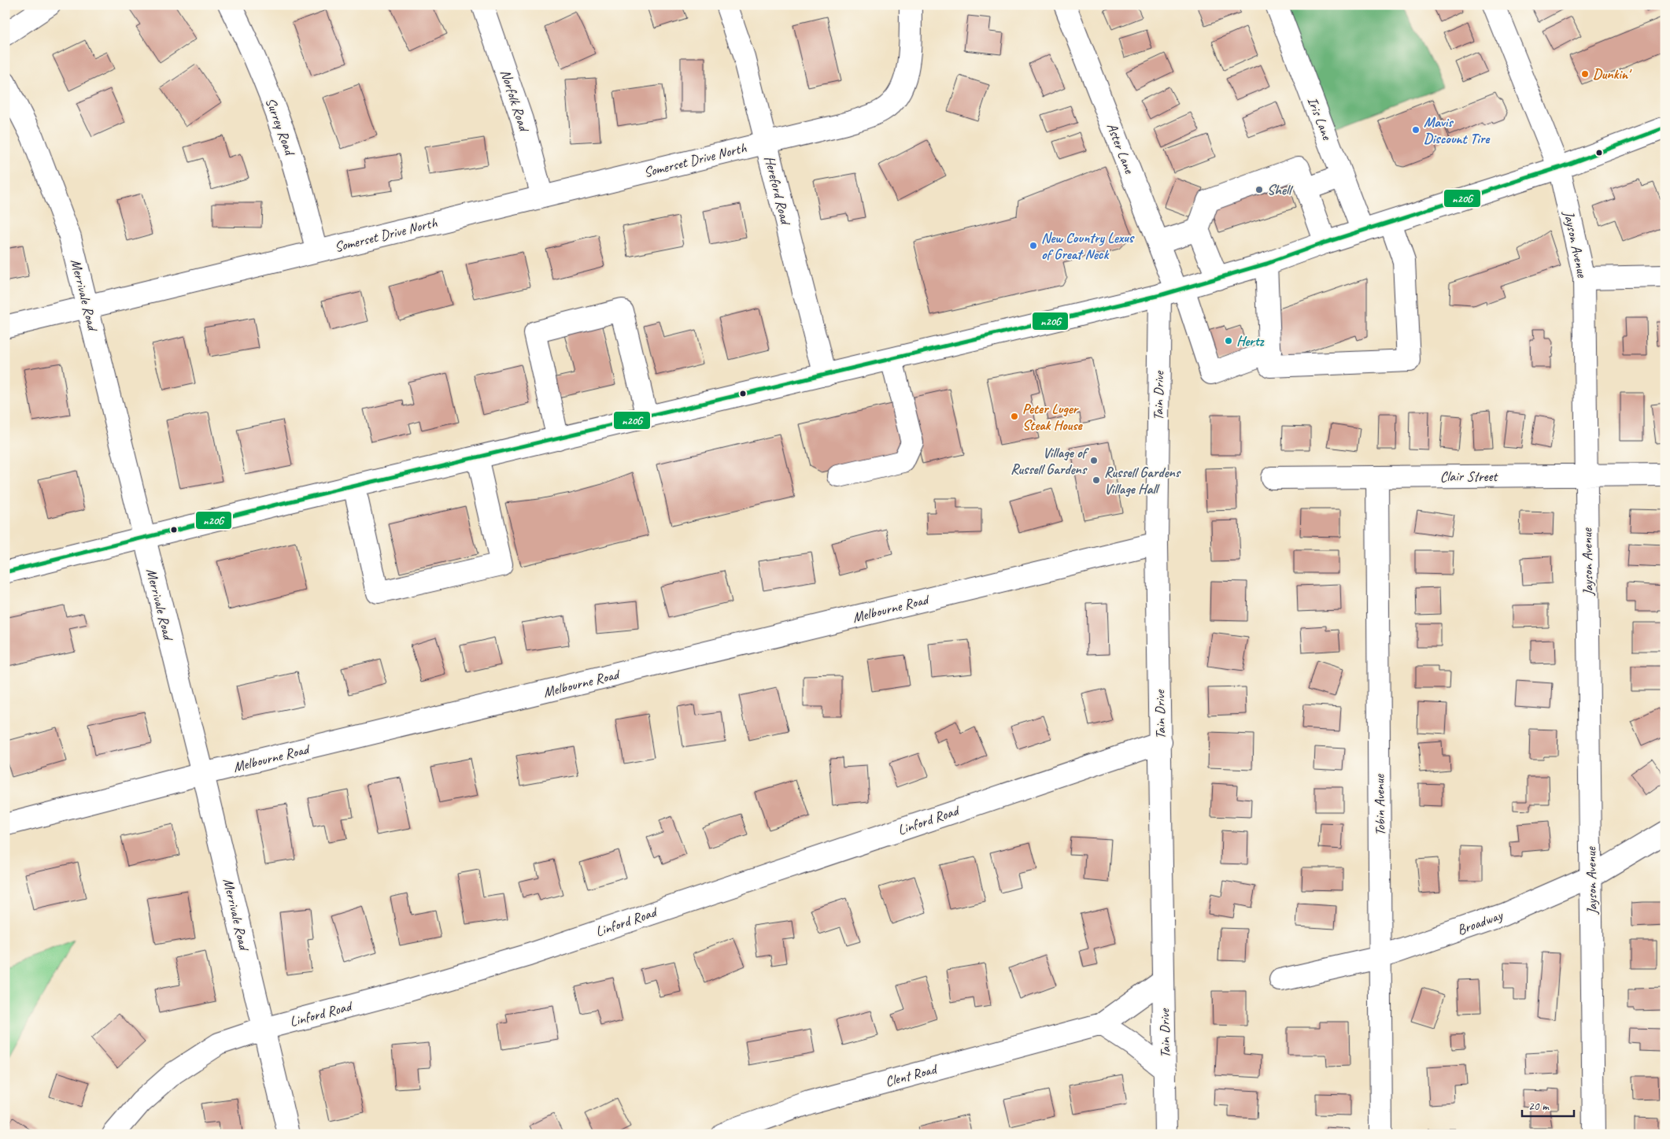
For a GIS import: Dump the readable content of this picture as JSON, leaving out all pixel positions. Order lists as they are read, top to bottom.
{
  "streets": {
    "street": [
      "Norfolk Road",
      "Iris Lane",
      "Surrey Road",
      "Aster Lane",
      "Somerset Drive North",
      "Hereford Road",
      "Jayson Avenue",
      "Merrivale Road",
      "Tain Drive",
      "Clair Street",
      "Melbourne Road",
      "Tobin Avenue",
      "Linford Road",
      "Broadway",
      "Clent Road"
    ]
  },
  "crossings": [
    ["Norfolk Road", "Somerset Drive North"],
    ["Surrey Road", "Somerset Drive North"],
    ["Aster Lane", "Tain Drive"],
    ["Somerset Drive North", "Hereford Road"],
    ["Somerset Drive North", "Merrivale Road"],
    ["Jayson Avenue", "Clair Street"],
    ["Jayson Avenue", "Broadway"],
    ["Merrivale Road", "Melbourne Road"],
    ["Merrivale Road", "Linford Road"],
    ["Tain Drive", "Melbourne Road"],
    ["Tain Drive", "Linford Road"],
    ["Tain Drive", "Clent Road"],
    ["Clair Street", "Tobin Avenue"],
    ["Tobin Avenue", "Broadway"]
  ],
  "places": [
    "Dunkin'",
    "Mavis Discount Tire",
    "Shell",
    "New Country Lexus of Great Neck",
    "Hertz",
    "Peter Luger Steak House",
    "Village of Russell Gardens",
    "Russell Gardens Village Hall"
  ],
  "lines": ["transit line n20G"],
  "scale_bar": "20 m"
}
